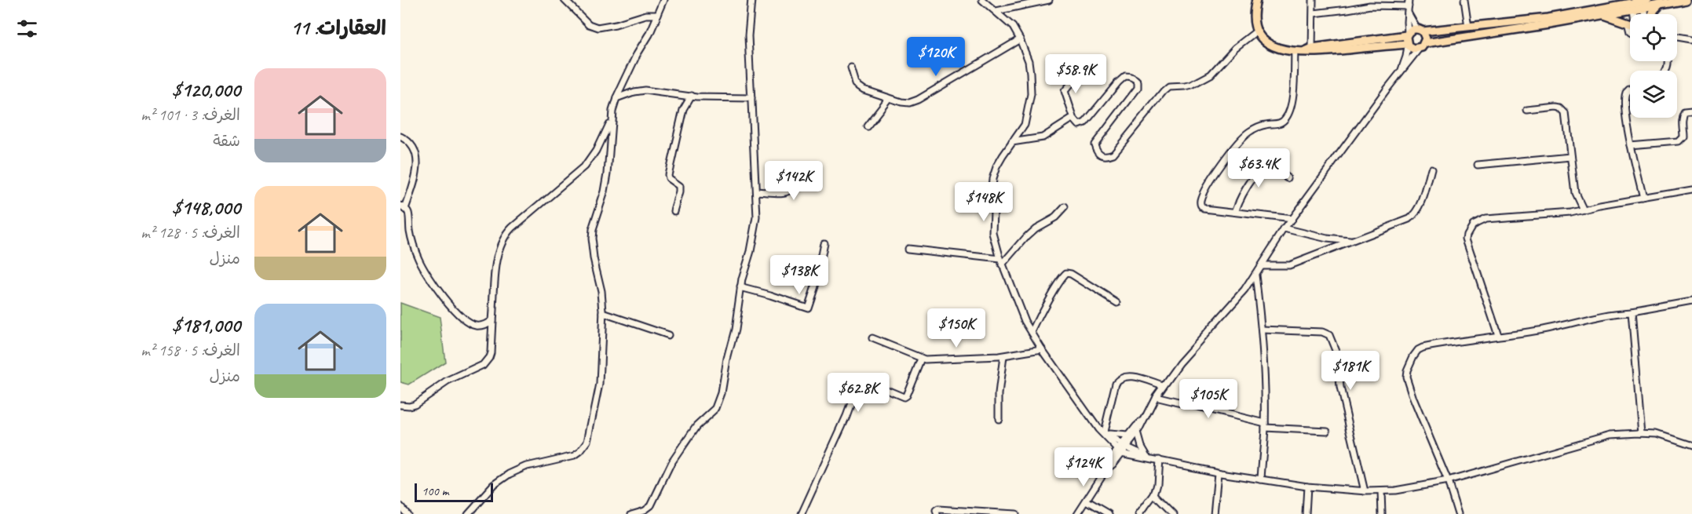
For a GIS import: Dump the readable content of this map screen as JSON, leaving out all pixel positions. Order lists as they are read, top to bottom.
{
  "scale_bar": "100 m",
  "page": {
    "heading": "العقارات: 11",
    "price": [
      "$120K",
      "$58.9K",
      "$63.4K",
      "$142K",
      "$148K",
      "$138K",
      "$150K",
      "$181K",
      "$62.8K",
      "$105K",
      "$124K"
    ],
    "list": [
      {
        "name": "$120,000",
        "note": "الغرف: 3 · 101 m² · شقة"
      },
      {
        "name": "$148,000",
        "note": "الغرف: 5 · 128 m² · منزل"
      },
      {
        "name": "$181,000",
        "note": "الغرف: 5 · 158 m² · منزل"
      }
    ],
    "scale": "100 m"
  }
}
